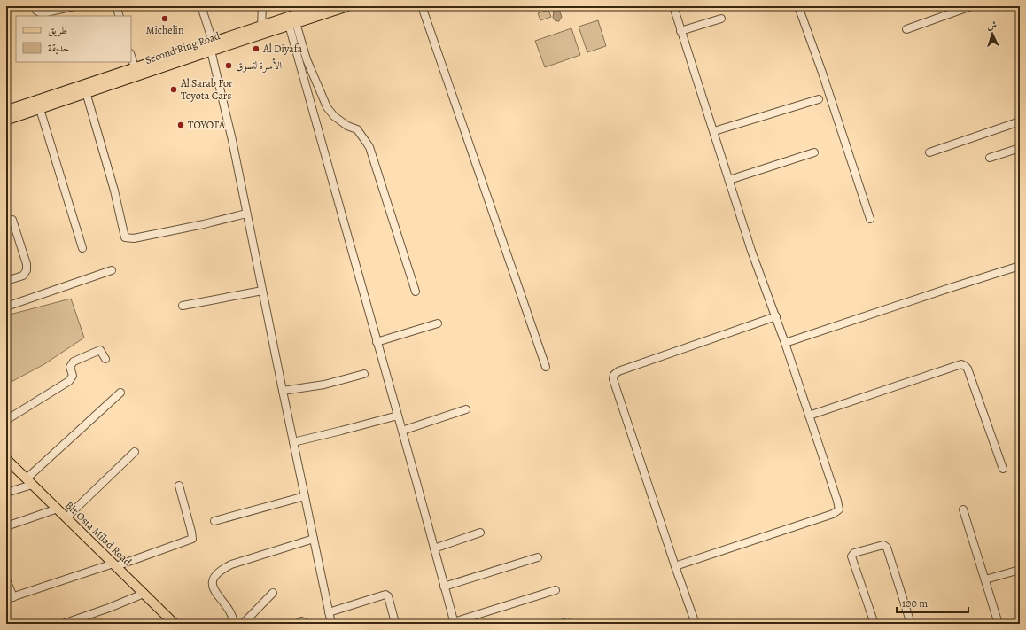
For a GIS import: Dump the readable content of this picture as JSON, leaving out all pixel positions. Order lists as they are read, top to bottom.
{
  "streets": {
    "highway": ["Second Ring Road"],
    "main road": ["Bir Osta Milad Road"]
  },
  "places": [
    "Michelin",
    "Al Diyafa",
    "الأسرة لتسوق",
    "Al Sarab For Toyota Cars",
    "TOYOTA"
  ],
  "legend": ["طريق", "حديقة"],
  "scale_bar": "100 m",
  "north": "top"
}
